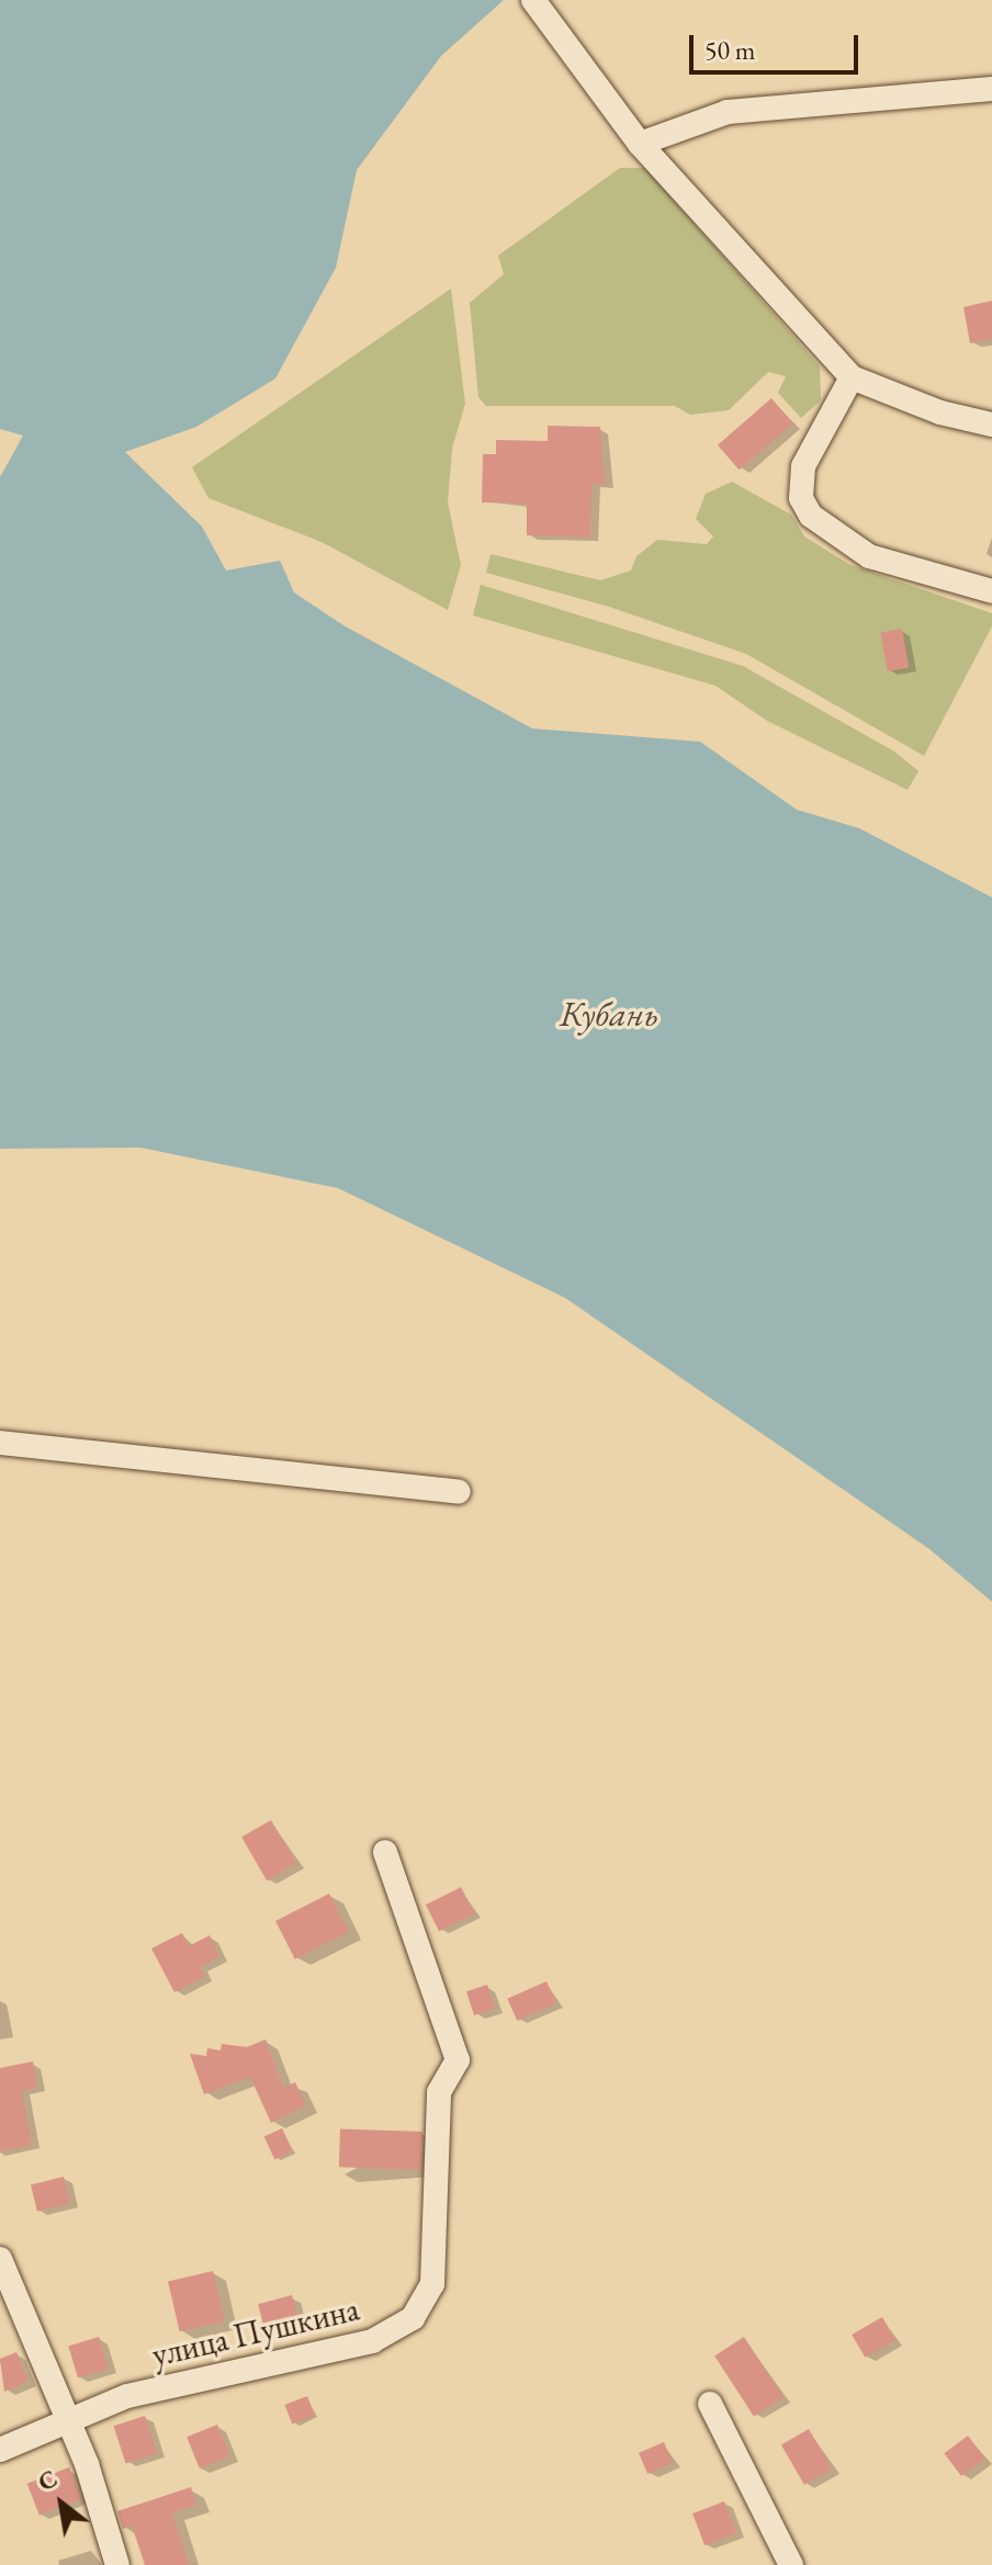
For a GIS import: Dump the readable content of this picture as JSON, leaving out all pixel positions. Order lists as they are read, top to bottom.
{
  "streets": {
    "street": ["улица Пушкина"]
  },
  "water": ["Кубань"],
  "scale_bar": "50 m",
  "north": "top left"
}
